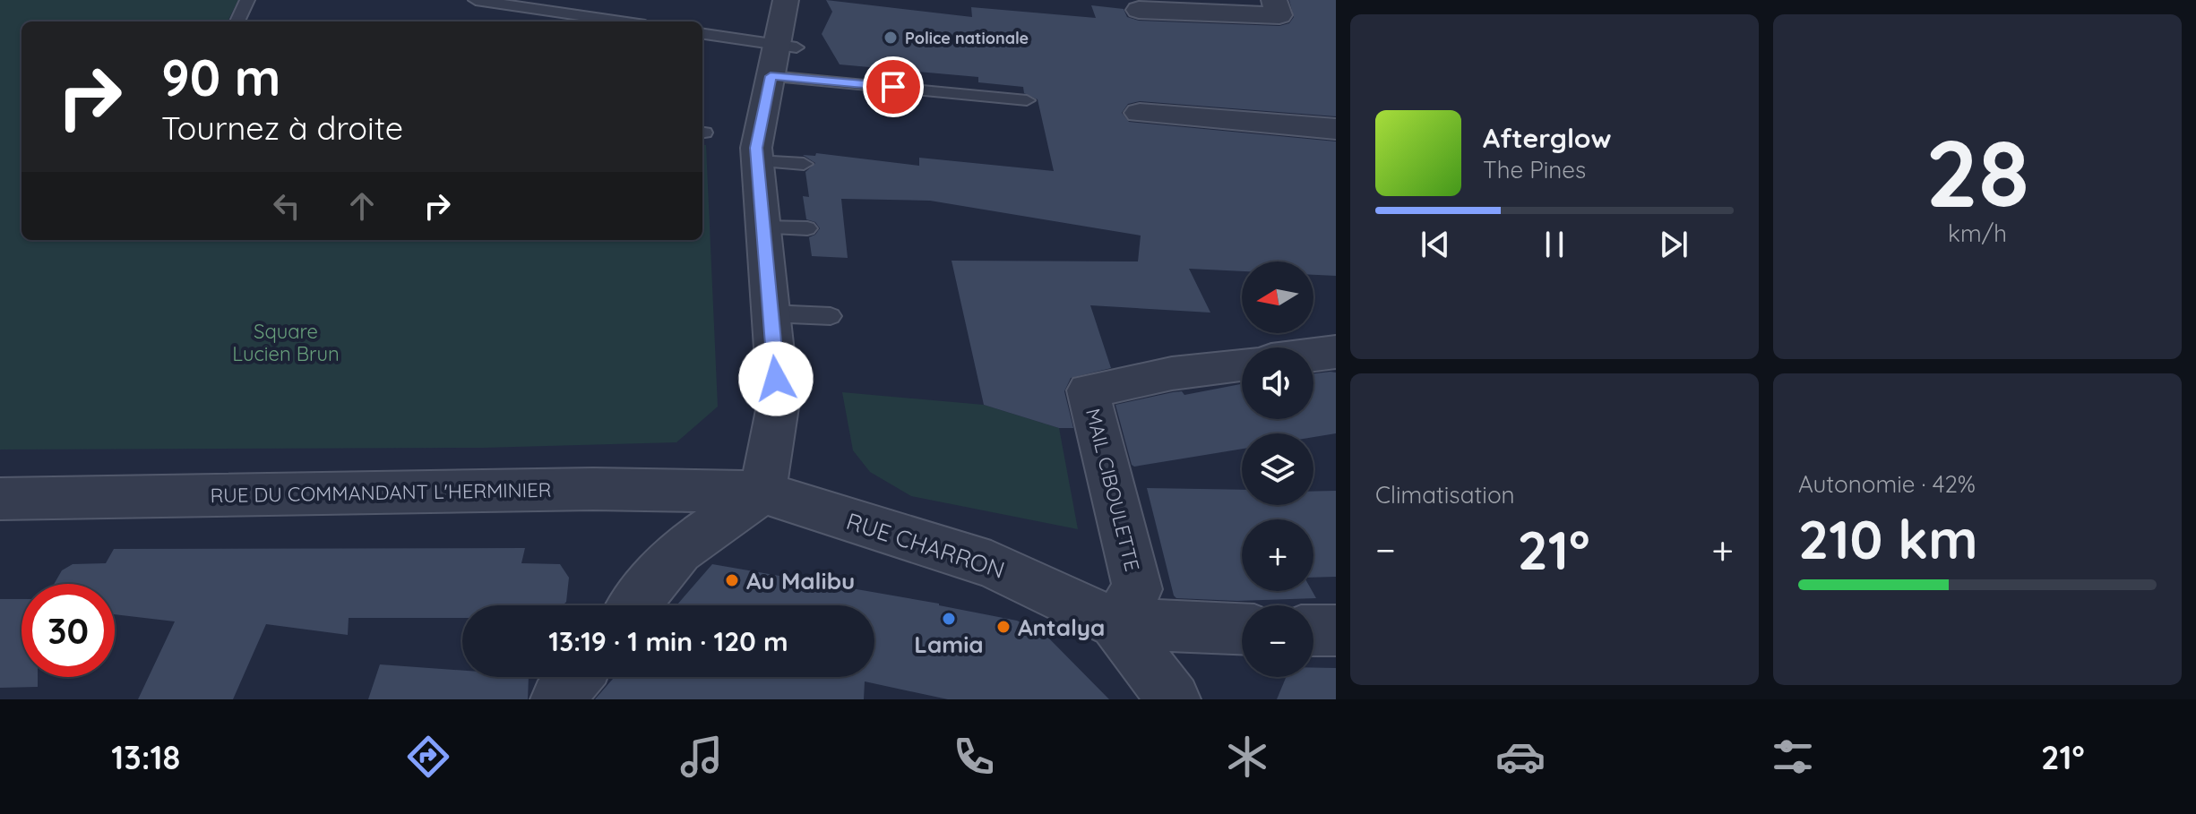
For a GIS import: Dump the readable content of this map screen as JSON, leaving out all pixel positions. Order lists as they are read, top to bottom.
{
  "streets": {
    "street": ["MAIL CIBOULETTE", "RUE DU COMMANDANT L'HERMINIER", "RUE CHARRON"]
  },
  "crossings": [
    ["MAIL CIBOULETTE", "RUE CHARRON"],
    ["RUE DU COMMANDANT L'HERMINIER", "RUE CHARRON"]
  ],
  "parks": ["Square Lucien Brun"],
  "places": [
    "Police nationale",
    "Au Malibu",
    "Lamia",
    "Antalya"
  ],
  "north": "left",
  "page": {
    "tile": [
      ["28", "km/h"],
      "Climatisation",
      ["Autonomie · 42%", "210 km"]
    ],
    "turn": ["90 m", "Tournez à droite"],
    "song": ["Afterglow", "The Pines"],
    "map_buttons": ["+", "−"],
    "heat": ["−", "21°", "+"],
    "limit": "30",
    "trip": "13:19 · 1 min · 120 m",
    "tabs": ["13:18", "21°"]
  }
}
